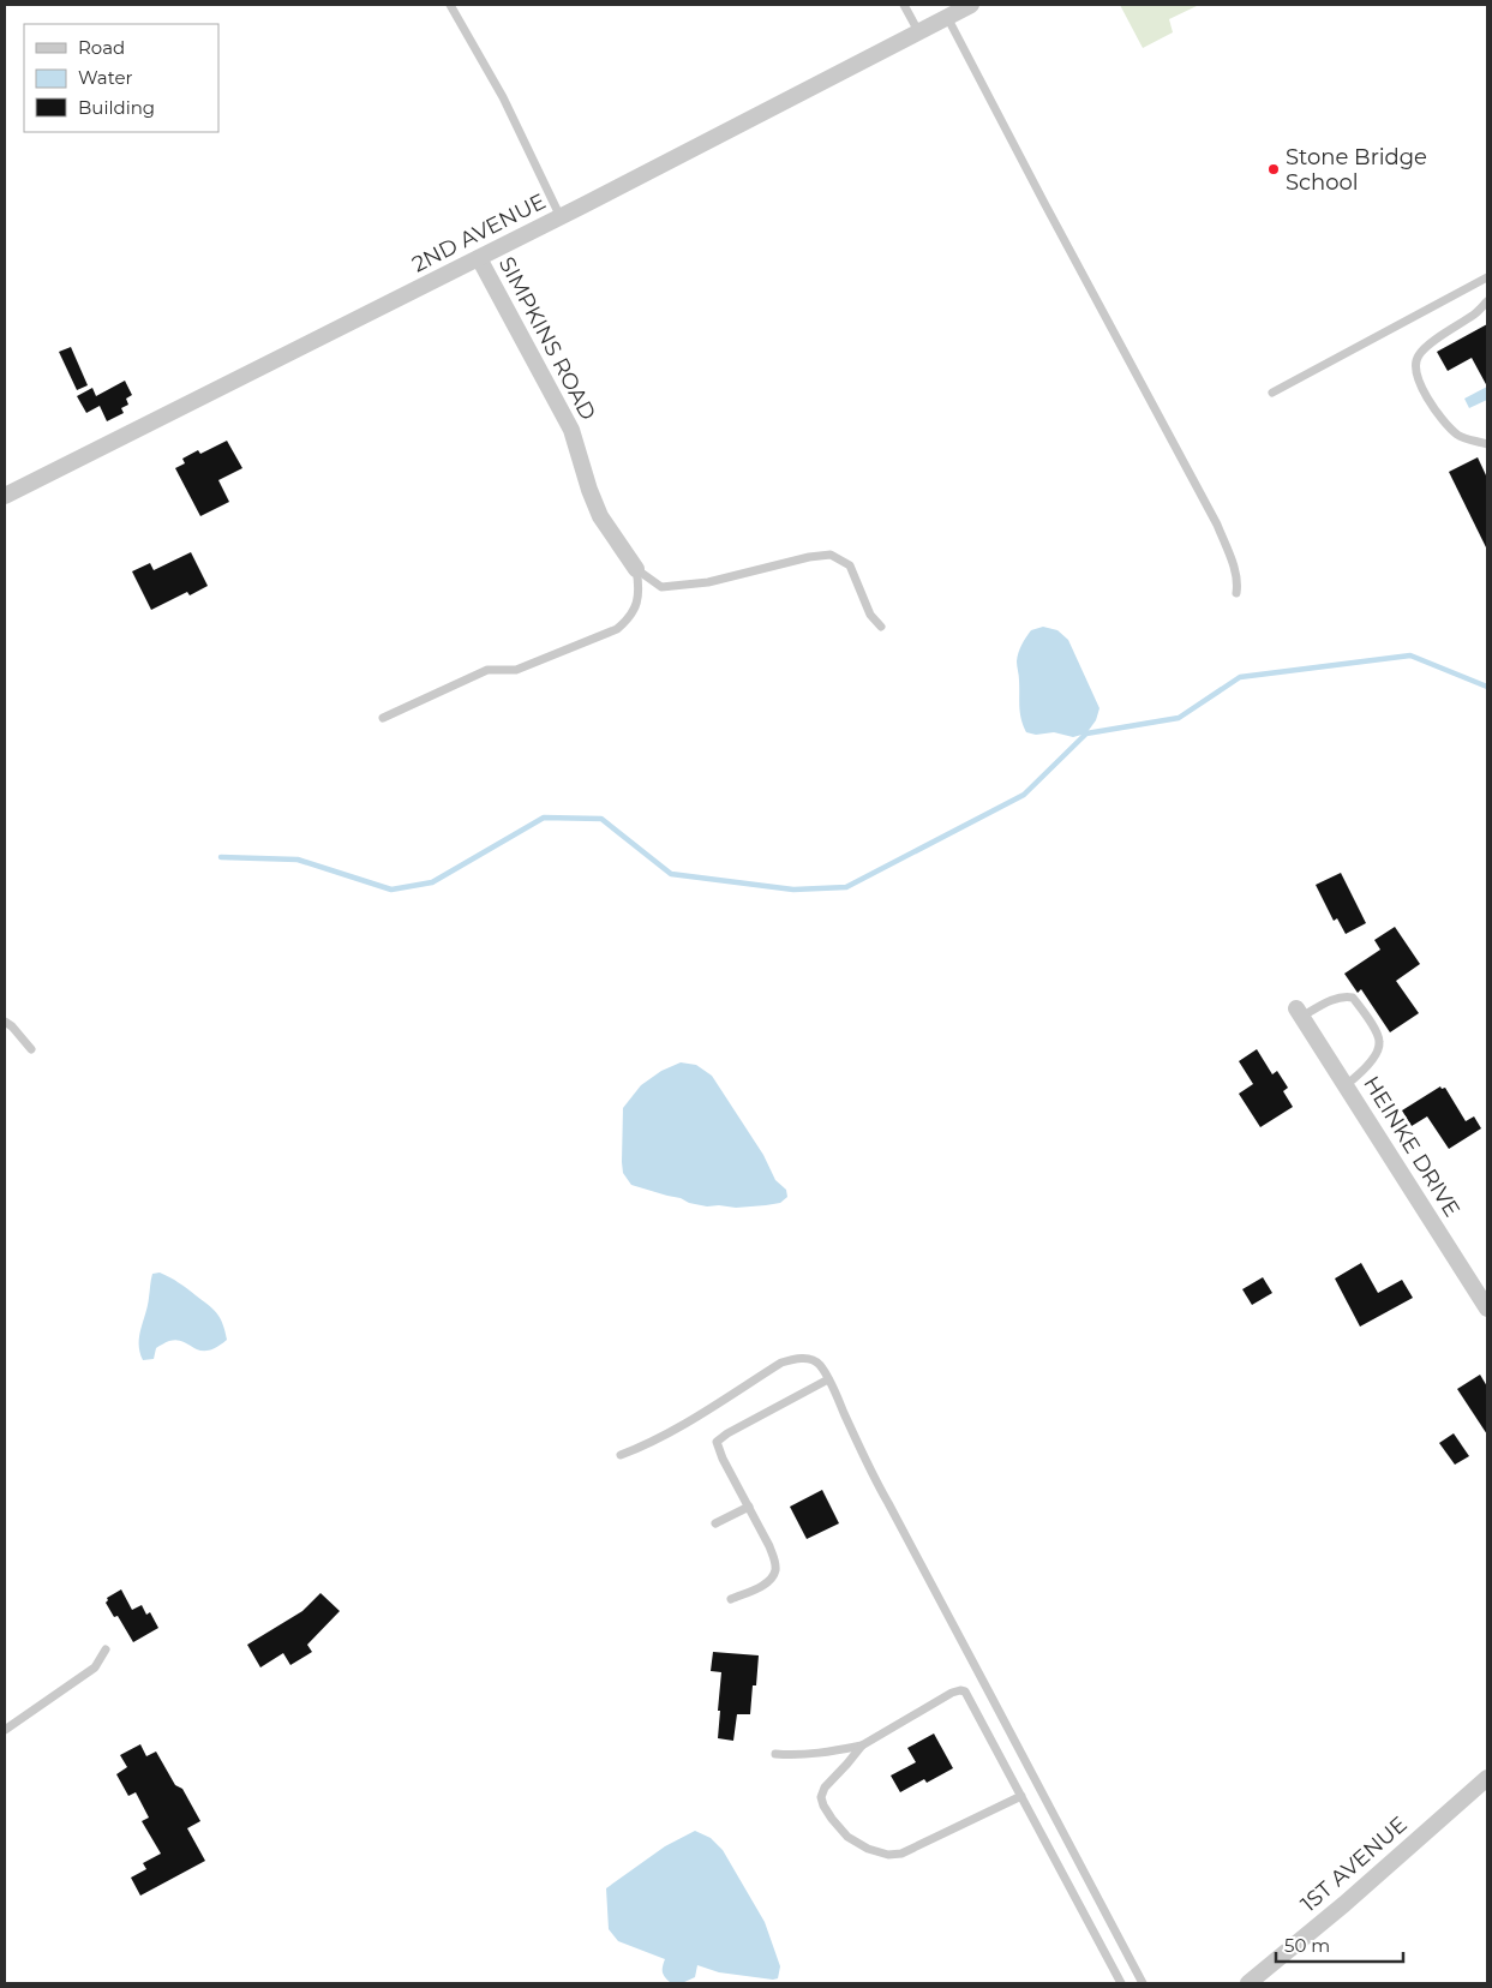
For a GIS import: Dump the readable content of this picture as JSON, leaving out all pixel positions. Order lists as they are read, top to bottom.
{
  "streets": {
    "street": [
      "2ND AVENUE",
      "SIMPKINS ROAD",
      "HEINKE DRIVE",
      "1ST AVENUE"
    ]
  },
  "crossings": [
    ["2ND AVENUE", "SIMPKINS ROAD"]
  ],
  "places": ["Stone Bridge School"],
  "legend": ["Road", "Water", "Building"],
  "scale_bar": "50 m"
}
